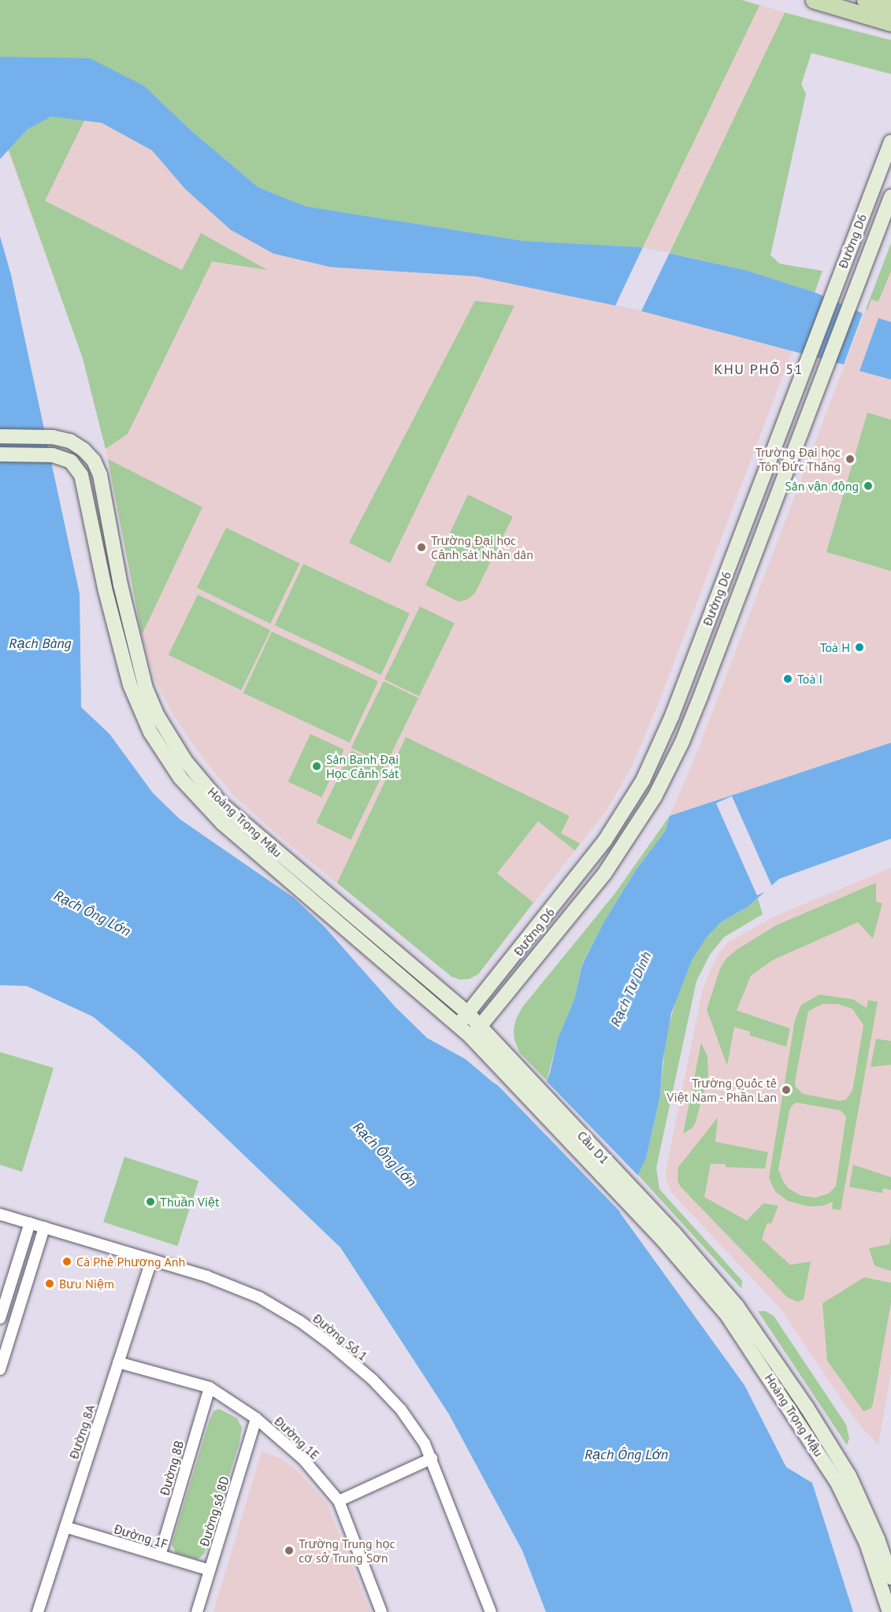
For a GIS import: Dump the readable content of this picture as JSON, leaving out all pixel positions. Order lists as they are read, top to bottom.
{
  "streets": {
    "main road": ["Đường D6", "Hoàng Trọng Mậu", "Cầu D1"],
    "street": [
      "Đường Số 1",
      "Đường 8A",
      "Đường 1E",
      "Đường 8B",
      "Đường số 8D",
      "Đường 1F"
    ]
  },
  "crossings": [
    ["Đường D6", "Hoàng Trọng Mậu"],
    ["Hoàng Trọng Mậu", "Cầu D1"],
    ["Đường Số 1", "Đường 8A"],
    ["Đường 8A", "Đường 1E"],
    ["Đường 8A", "Đường 1F"],
    ["Đường 1E", "Đường 8B"],
    ["Đường 1E", "Đường số 8D"],
    ["Đường 8B", "Đường 1F"],
    ["Đường số 8D", "Đường 1F"]
  ],
  "districts": ["KHU PHỐ 51"],
  "water": ["Rạch Bàng", "Rạch Ông Lớn", "Rạch Tư Dinh"],
  "places": [
    "Trường Đại học Tôn Đức Thắng",
    "Sân vận động",
    "Trường Đại học Cảnh sát Nhân dân",
    "Toà H",
    "Toà I",
    "Sân Banh Đại Học Cảnh Sát",
    "Trường Quốc tế Việt Nam - Phần Lan",
    "Thuần Việt",
    "Cà Phê Phương Anh",
    "Bưu Niệm",
    "Trường Trung học cơ sở Trung Sơn"
  ]
}
